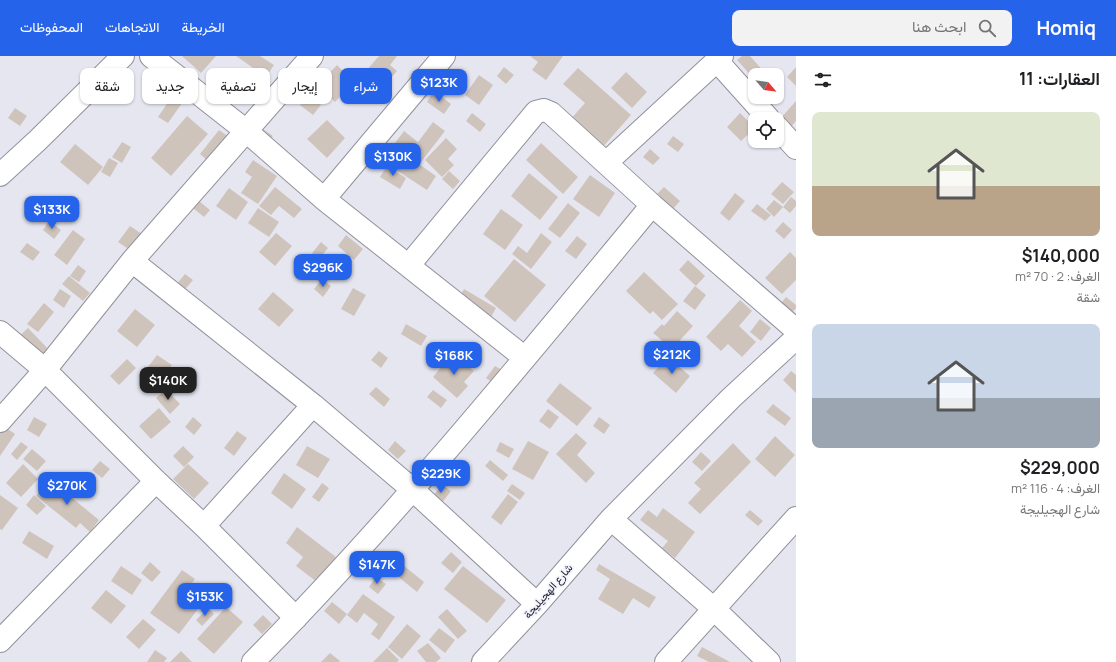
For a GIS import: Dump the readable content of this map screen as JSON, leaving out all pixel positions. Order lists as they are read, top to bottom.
{
  "streets": {
    "street": ["شارع الهجيليجة"]
  },
  "north": "bottom right",
  "page": {
    "header": "Homiq",
    "search": "ابحث هنا",
    "nav": ["الخريطة", "الاتجاهات", "المحفوظات"],
    "heading": "العقارات: 11",
    "chip": [
      "شراء",
      "إيجار",
      "تصفية",
      "جديد",
      "شقة"
    ],
    "price": [
      "$123K",
      "$130K",
      "$133K",
      "$296K",
      "$212K",
      "$168K",
      "$140K",
      "$229K",
      "$270K",
      "$147K",
      "$153K"
    ],
    "list": [
      {
        "name": "$140,000",
        "note": "الغرف: 2 · 70 m² · شقة"
      },
      {
        "name": "$229,000",
        "note": "الغرف: 4 · 116 m² · شارع الهجيليجة"
      }
    ]
  }
}
